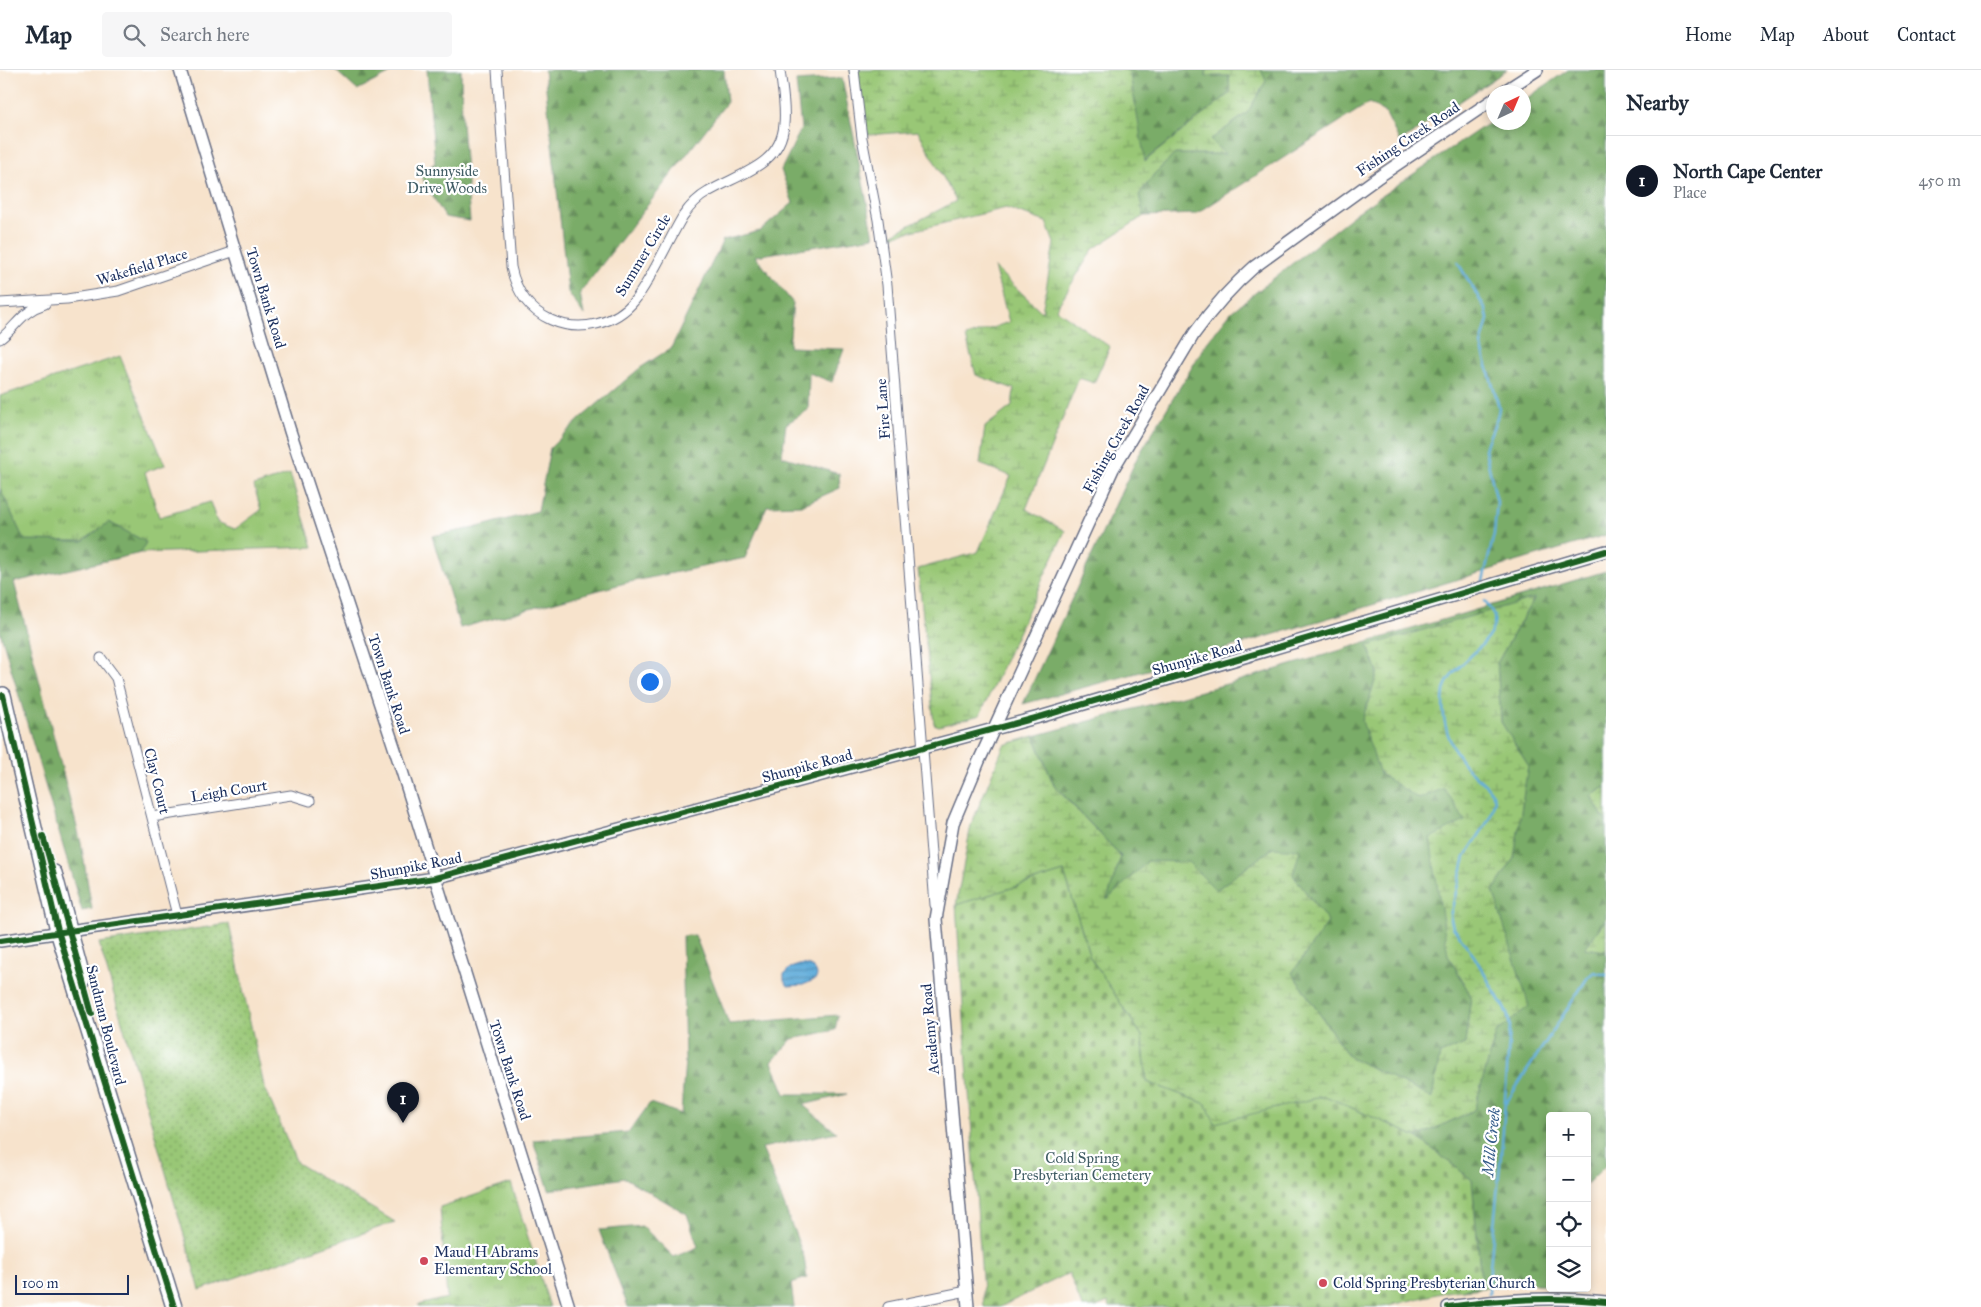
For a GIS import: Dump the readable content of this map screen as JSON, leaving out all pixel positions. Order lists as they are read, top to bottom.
{
  "streets": {
    "highway": ["Sandman Boulevard"],
    "street": [
      "Fishing Creek Road",
      "Summer Circle",
      "Wakefield Place",
      "Town Bank Road",
      "Fire Lane",
      "Shunpike Road",
      "Clay Court",
      "Leigh Court",
      "Academy Road"
    ]
  },
  "crossings": [
    ["Fishing Creek Road", "Shunpike Road"],
    ["Fishing Creek Road", "Academy Road"],
    ["Wakefield Place", "Town Bank Road"],
    ["Town Bank Road", "Shunpike Road"],
    ["Fire Lane", "Shunpike Road"],
    ["Fire Lane", "Academy Road"],
    ["Shunpike Road", "Clay Court"],
    ["Shunpike Road", "Sandman Boulevard"],
    ["Shunpike Road", "Academy Road"],
    ["Clay Court", "Leigh Court"]
  ],
  "water": ["Mill Creek"],
  "parks": ["Sunnyside Drive Woods", "Cold Spring Presbyterian Cemetery"],
  "places": ["Maud H Abrams Elementary School", "Cold Spring Presbyterian Church"],
  "scale_bar": "100 m",
  "north": "top right",
  "page": {
    "header": "Map",
    "search": "Search here",
    "nav": [
      "Home",
      "Map",
      "About",
      "Contact"
    ],
    "heading": "Nearby",
    "list": [
      {
        "mark": "1",
        "name": "North Cape Center",
        "note": "Place",
        "value": "450 m"
      }
    ],
    "pins": "1",
    "map_buttons": ["+", "−"],
    "scale": "100 m"
  }
}
